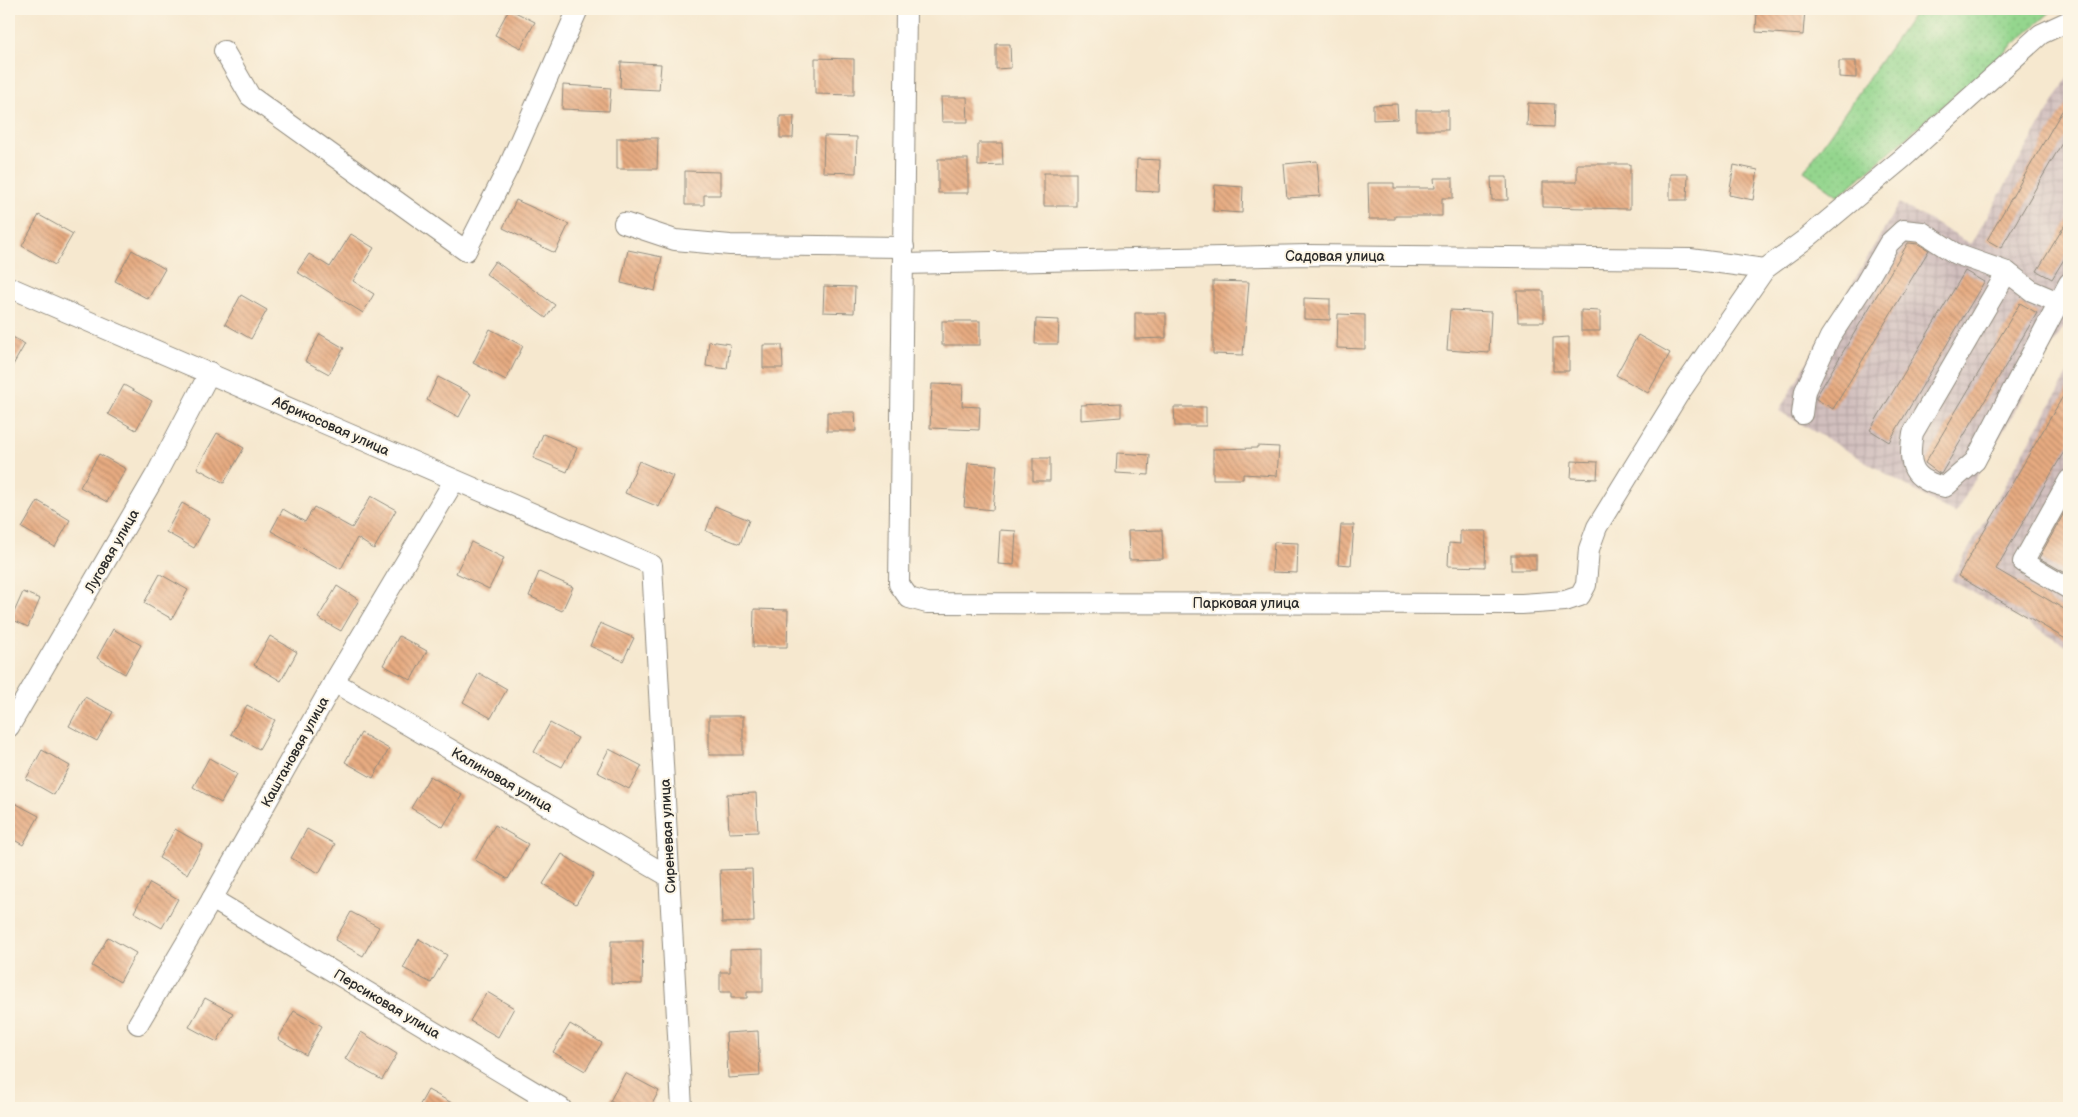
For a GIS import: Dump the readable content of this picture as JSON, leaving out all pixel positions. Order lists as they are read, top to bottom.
{
  "streets": {
    "street": [
      "Садовая улица",
      "Абрикосовая улица",
      "Луговая улица",
      "Парковая улица",
      "Каштановая улица",
      "Калиновая улица",
      "Сиреневая улица",
      "Персиковая улица"
    ]
  },
  "crossings": [
    ["Садовая улица", "Парковая улица"],
    ["Абрикосовая улица", "Луговая улица"],
    ["Абрикосовая улица", "Каштановая улица"],
    ["Абрикосовая улица", "Сиреневая улица"],
    ["Каштановая улица", "Калиновая улица"],
    ["Каштановая улица", "Персиковая улица"],
    ["Калиновая улица", "Сиреневая улица"]
  ]
}
